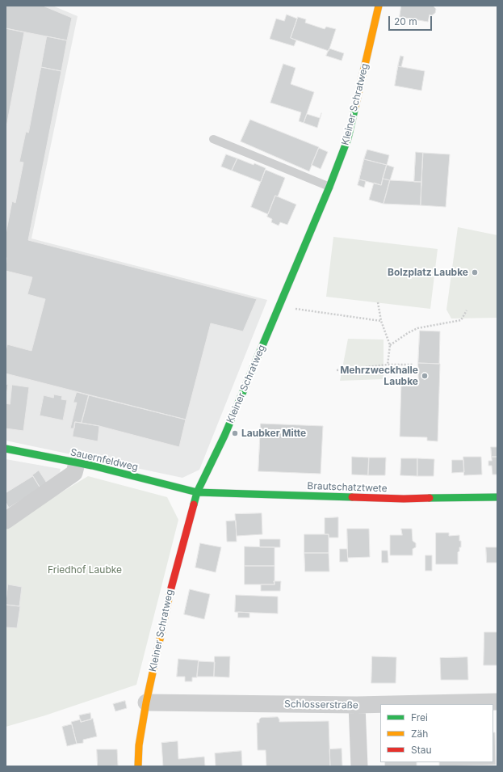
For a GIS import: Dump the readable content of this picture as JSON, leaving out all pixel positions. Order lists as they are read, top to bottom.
{
  "streets": {
    "street": [
      "Kleiner Schratweg",
      "Sauernfeldweg",
      "Brautschatztwete",
      "Schlosserstraße"
    ]
  },
  "crossings": [
    ["Kleiner Schratweg", "Sauernfeldweg"],
    ["Kleiner Schratweg", "Brautschatztwete"],
    ["Kleiner Schratweg", "Schlosserstraße"],
    ["Sauernfeldweg", "Brautschatztwete"]
  ],
  "parks": ["Friedhof Laubke"],
  "places": ["Bolzplatz Laubke", "Mehrzweckhalle Laubke", "Laubker Mitte"],
  "legend": ["Frei", "Zäh", "Stau"],
  "scale_bar": "20 m"
}
